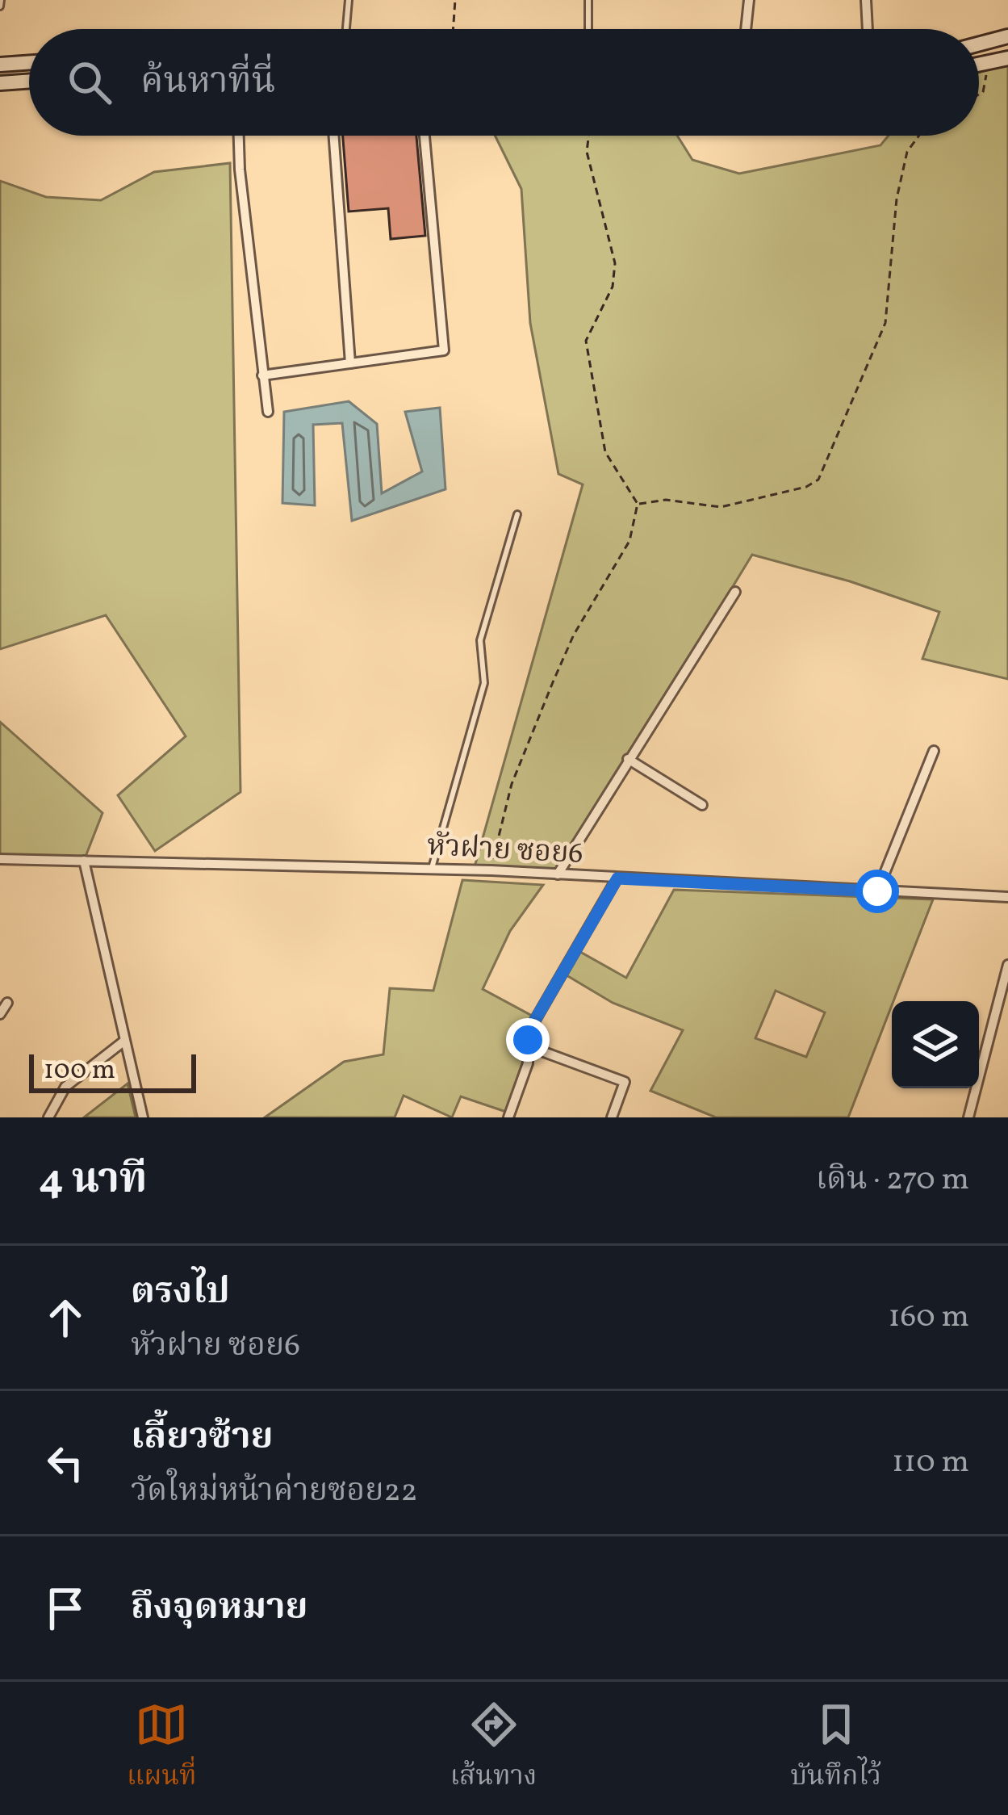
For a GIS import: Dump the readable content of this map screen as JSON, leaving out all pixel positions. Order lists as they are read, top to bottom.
{
  "streets": {
    "street": ["หัวฝาย ซอย6"]
  },
  "scale_bar": "100 m",
  "page": {
    "search": "ค้นหาที่นี่",
    "scale": "100 m",
    "heading": ["4 นาที", "เดิน · 270 m"],
    "list": [
      ["ตรงไป", "หัวฝาย ซอย6", "160 m"],
      ["เลี้ยวซ้าย", "วัดใหม่หน้าค่ายซอย22", "110 m"],
      "ถึงจุดหมาย"
    ],
    "nav": ["แผนที่", "เส้นทาง", "บันทึกไว้"]
  }
}
